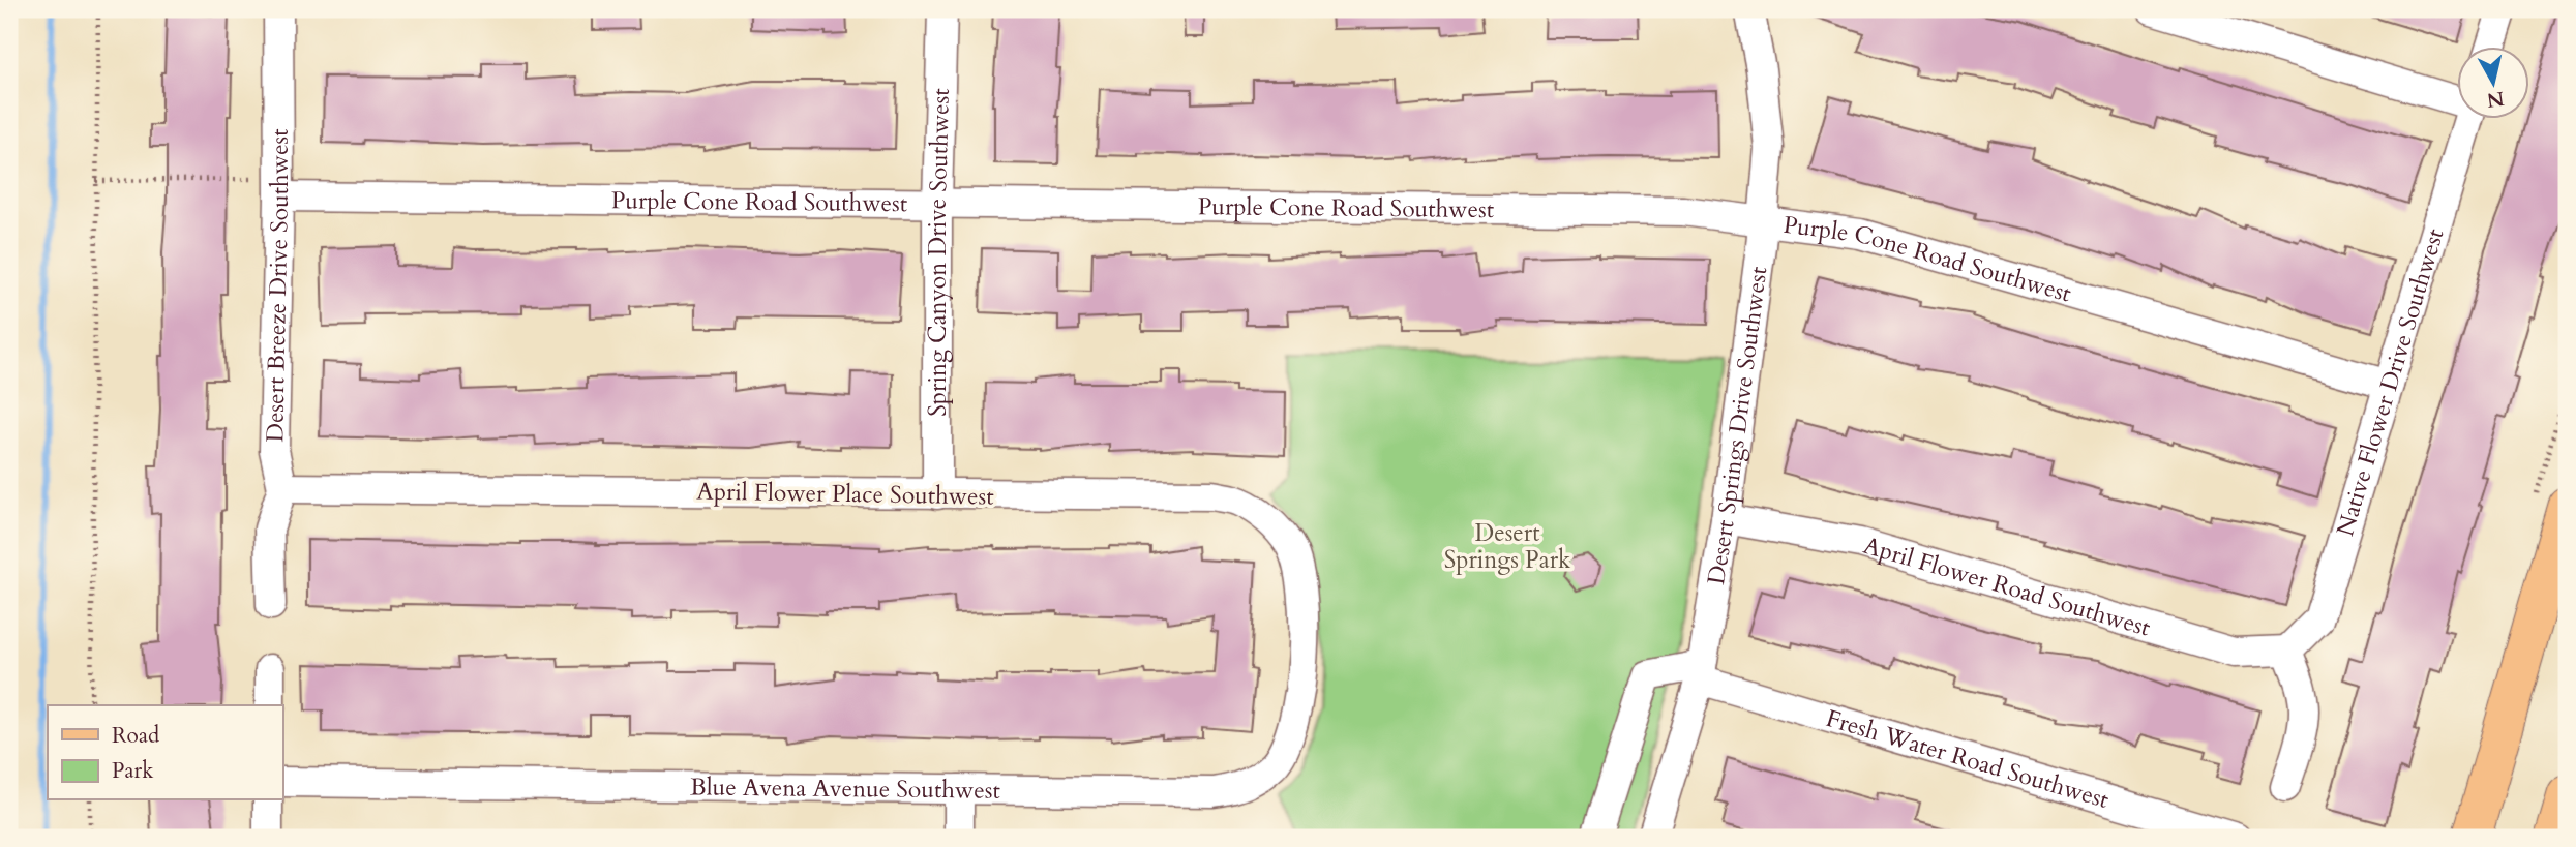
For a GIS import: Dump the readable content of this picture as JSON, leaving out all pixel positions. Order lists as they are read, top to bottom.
{
  "streets": {
    "street": [
      "Purple Cone Road Southwest",
      "Spring Canyon Drive Southwest",
      "Desert Breeze Drive Southwest",
      "Native Flower Drive Southwest",
      "Desert Springs Drive Southwest",
      "April Flower Place Southwest",
      "April Flower Road Southwest",
      "Fresh Water Road Southwest",
      "Blue Avena Avenue Southwest"
    ]
  },
  "crossings": [
    ["Purple Cone Road Southwest", "Spring Canyon Drive Southwest"],
    ["Purple Cone Road Southwest", "Desert Breeze Drive Southwest"],
    ["Purple Cone Road Southwest", "Native Flower Drive Southwest"],
    ["Purple Cone Road Southwest", "Desert Springs Drive Southwest"],
    ["Spring Canyon Drive Southwest", "April Flower Place Southwest"],
    ["Desert Breeze Drive Southwest", "April Flower Place Southwest"],
    ["Native Flower Drive Southwest", "April Flower Road Southwest"],
    ["Desert Springs Drive Southwest", "April Flower Road Southwest"],
    ["Desert Springs Drive Southwest", "Fresh Water Road Southwest"],
    ["April Flower Place Southwest", "Blue Avena Avenue Southwest"]
  ],
  "parks": ["Desert Springs Park"],
  "legend": ["Road", "Park"],
  "north": "bottom"
}
